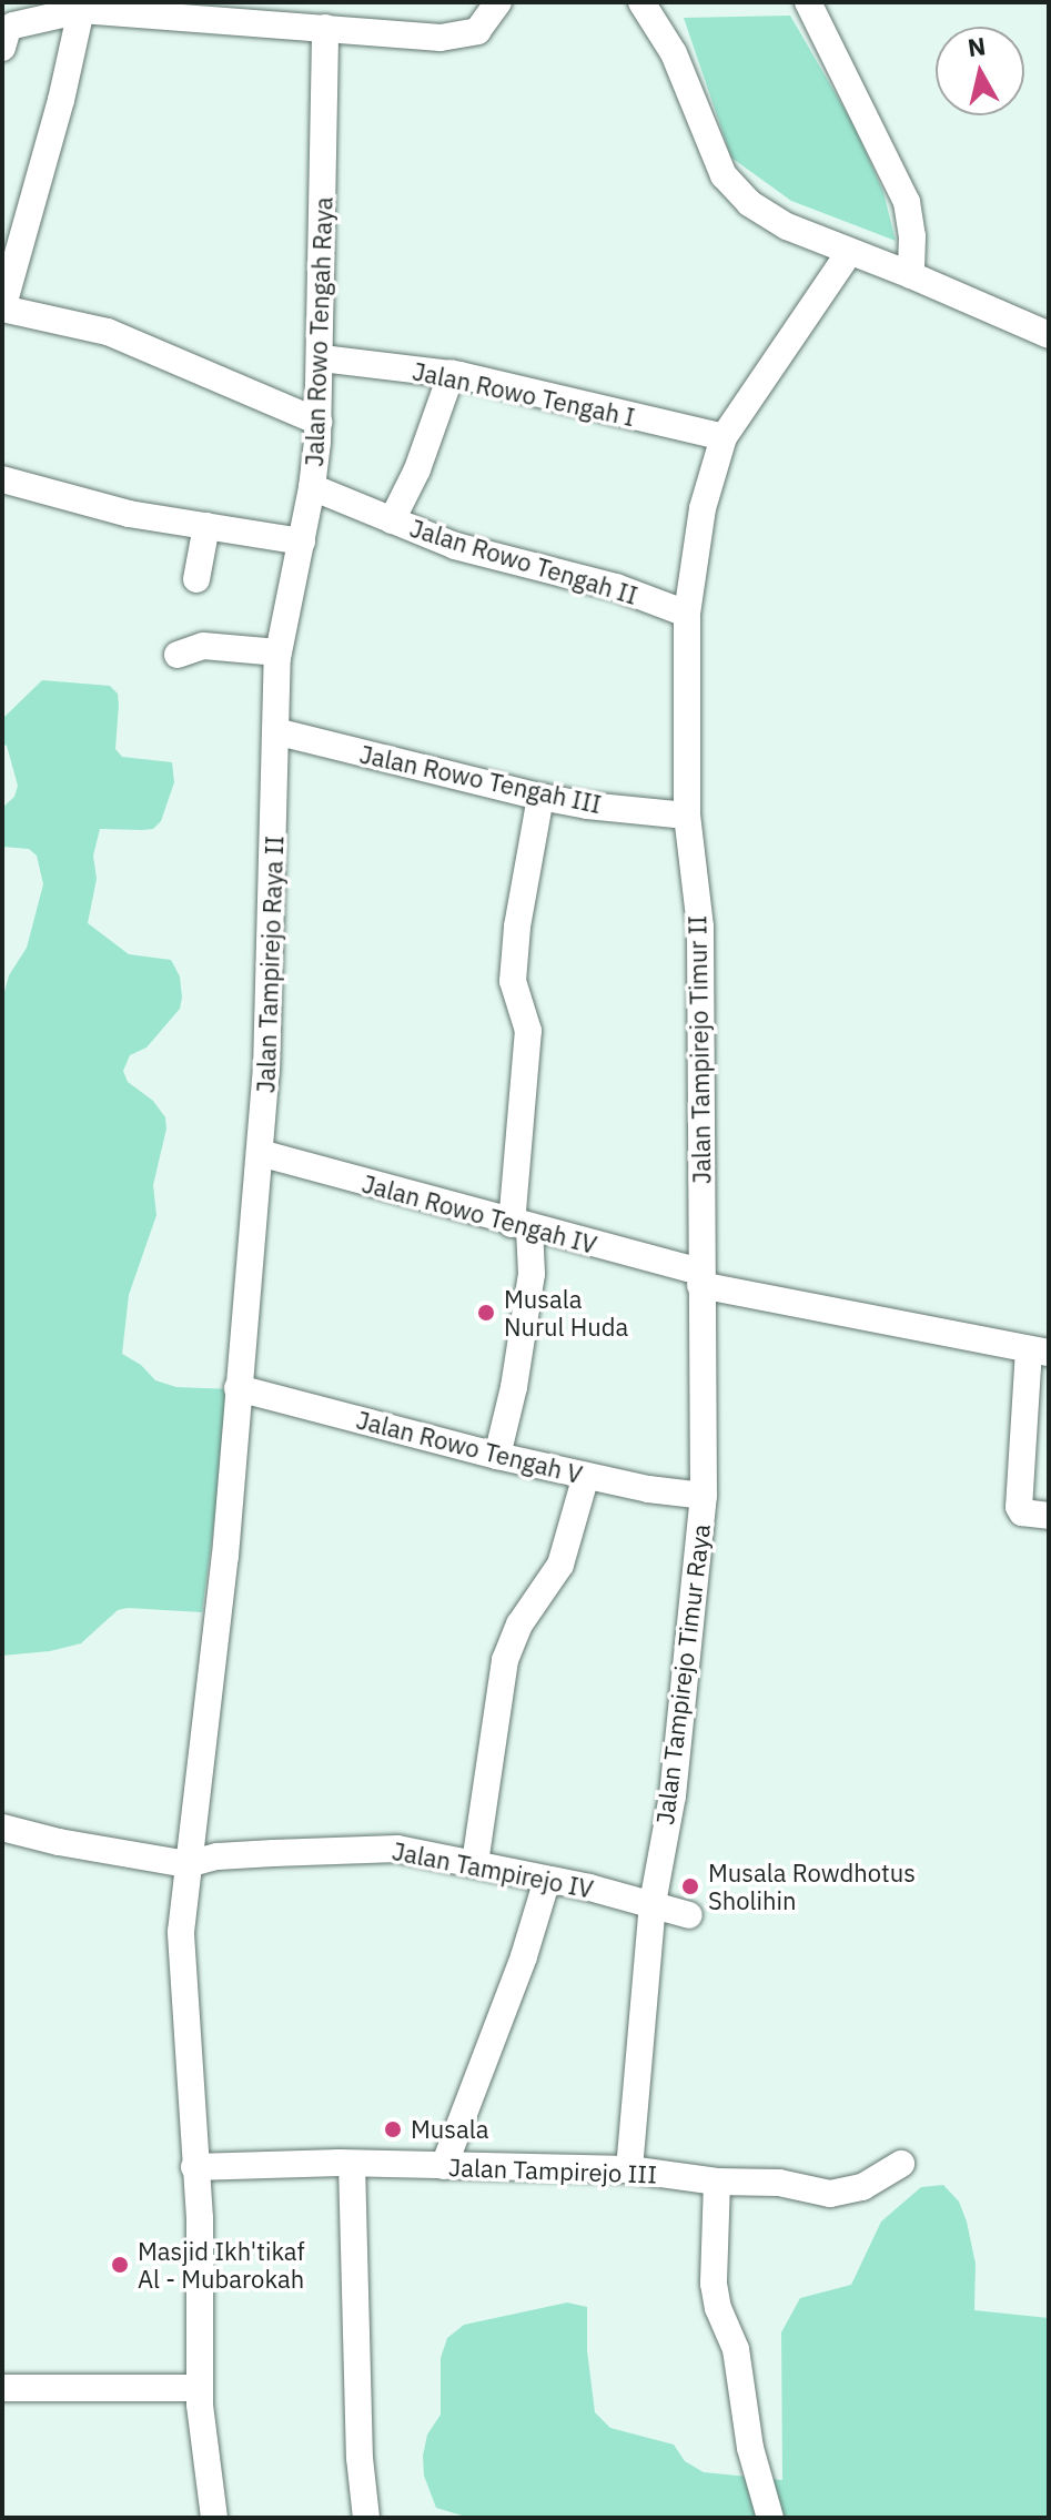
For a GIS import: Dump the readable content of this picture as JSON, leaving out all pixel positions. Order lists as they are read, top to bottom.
{
  "streets": {
    "street": [
      "Jalan Rowo Tengah Raya",
      "Jalan Rowo Tengah I",
      "Jalan Rowo Tengah II",
      "Jalan Rowo Tengah III",
      "Jalan Tampirejo Raya II",
      "Jalan Tampirejo Timur II",
      "Jalan Rowo Tengah IV",
      "Jalan Rowo Tengah V",
      "Jalan Tampirejo Timur Raya",
      "Jalan Tampirejo IV",
      "Jalan Tampirejo III"
    ]
  },
  "crossings": [
    ["Jalan Rowo Tengah Raya", "Jalan Rowo Tengah I"],
    ["Jalan Rowo Tengah Raya", "Jalan Rowo Tengah II"],
    ["Jalan Rowo Tengah Raya", "Jalan Tampirejo Raya II"],
    ["Jalan Rowo Tengah I", "Jalan Tampirejo Timur II"],
    ["Jalan Rowo Tengah II", "Jalan Tampirejo Timur II"],
    ["Jalan Rowo Tengah III", "Jalan Tampirejo Raya II"],
    ["Jalan Rowo Tengah III", "Jalan Tampirejo Timur II"],
    ["Jalan Tampirejo Raya II", "Jalan Rowo Tengah IV"],
    ["Jalan Tampirejo Raya II", "Jalan Rowo Tengah V"],
    ["Jalan Tampirejo Raya II", "Jalan Tampirejo IV"],
    ["Jalan Tampirejo Raya II", "Jalan Tampirejo III"],
    ["Jalan Tampirejo Timur II", "Jalan Rowo Tengah IV"],
    ["Jalan Tampirejo Timur II", "Jalan Tampirejo Timur Raya"],
    ["Jalan Rowo Tengah IV", "Jalan Tampirejo Timur Raya"],
    ["Jalan Rowo Tengah V", "Jalan Tampirejo Timur Raya"],
    ["Jalan Tampirejo Timur Raya", "Jalan Tampirejo IV"],
    ["Jalan Tampirejo Timur Raya", "Jalan Tampirejo III"]
  ],
  "places": [
    "Musala Nurul Huda",
    "Musala Rowdhotus Sholihin",
    "Musala",
    "Masjid Ikh'tikaf Al - Mubarokah"
  ],
  "north": "top"
}
